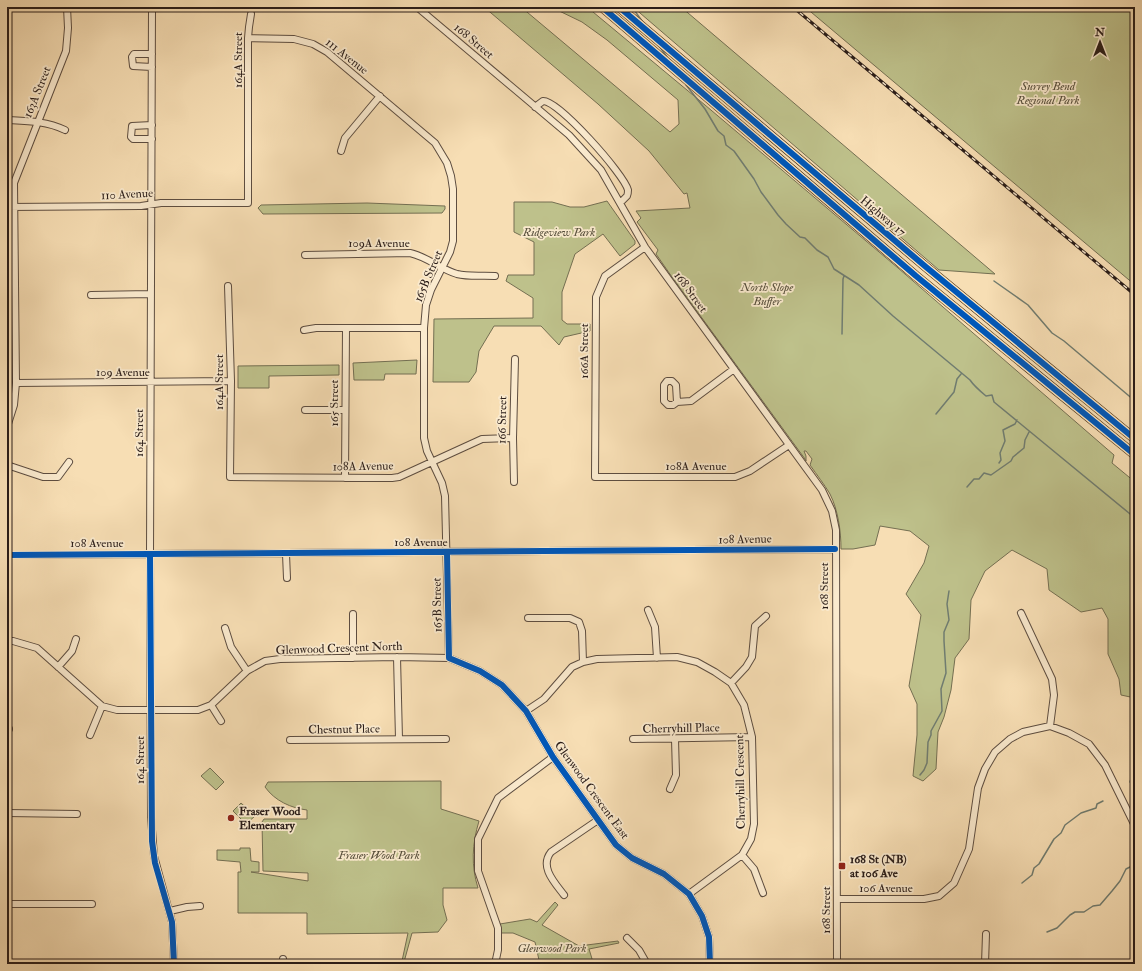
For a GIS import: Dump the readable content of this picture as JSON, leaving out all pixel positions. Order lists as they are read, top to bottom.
{
  "streets": {
    "highway": ["Highway 17"],
    "street": [
      "168 Street",
      "111 Avenue",
      "164A Street",
      "163A Street",
      "110 Avenue",
      "109A Avenue",
      "165B Street",
      "166A Street",
      "109 Avenue",
      "165 Street",
      "166 Street",
      "164 Street",
      "108A Avenue",
      "108 Avenue",
      "Glenwood Crescent North",
      "Cherryhill Place",
      "Chestnut Place",
      "Cherryhill Crescent",
      "Glenwood Crescent East",
      "106 Avenue"
    ]
  },
  "crossings": [
    ["168 Street", "166A Street"],
    ["168 Street", "108A Avenue"],
    ["168 Street", "108 Avenue"],
    ["168 Street", "106 Avenue"],
    ["111 Avenue", "164A Street"],
    ["111 Avenue", "165B Street"],
    ["164A Street", "110 Avenue"],
    ["164A Street", "109 Avenue"],
    ["164A Street", "108A Avenue"],
    ["163A Street", "110 Avenue"],
    ["163A Street", "109 Avenue"],
    ["110 Avenue", "164 Street"],
    ["109A Avenue", "165B Street"],
    ["165B Street", "108A Avenue"],
    ["165B Street", "108 Avenue"],
    ["165B Street", "Glenwood Crescent North"],
    ["166A Street", "108A Avenue"],
    ["109 Avenue", "164 Street"],
    ["165 Street", "108A Avenue"],
    ["166 Street", "108A Avenue"],
    ["164 Street", "108 Avenue"],
    ["Glenwood Crescent North", "Cherryhill Crescent"],
    ["Glenwood Crescent North", "Glenwood Crescent East"],
    ["Cherryhill Place", "Cherryhill Crescent"],
    ["Cherryhill Crescent", "Glenwood Crescent East"]
  ],
  "parks": [
    "Surrey Bend Regional Park",
    "Ridgeview Park",
    "North Slope Buffer",
    "Fraser Wood Park",
    "Glenwood Park"
  ],
  "places": {
    "other": ["Fraser Wood Elementary"],
    "transit": ["168 St (NB) at 106 Ave"]
  },
  "north": "top"
}
